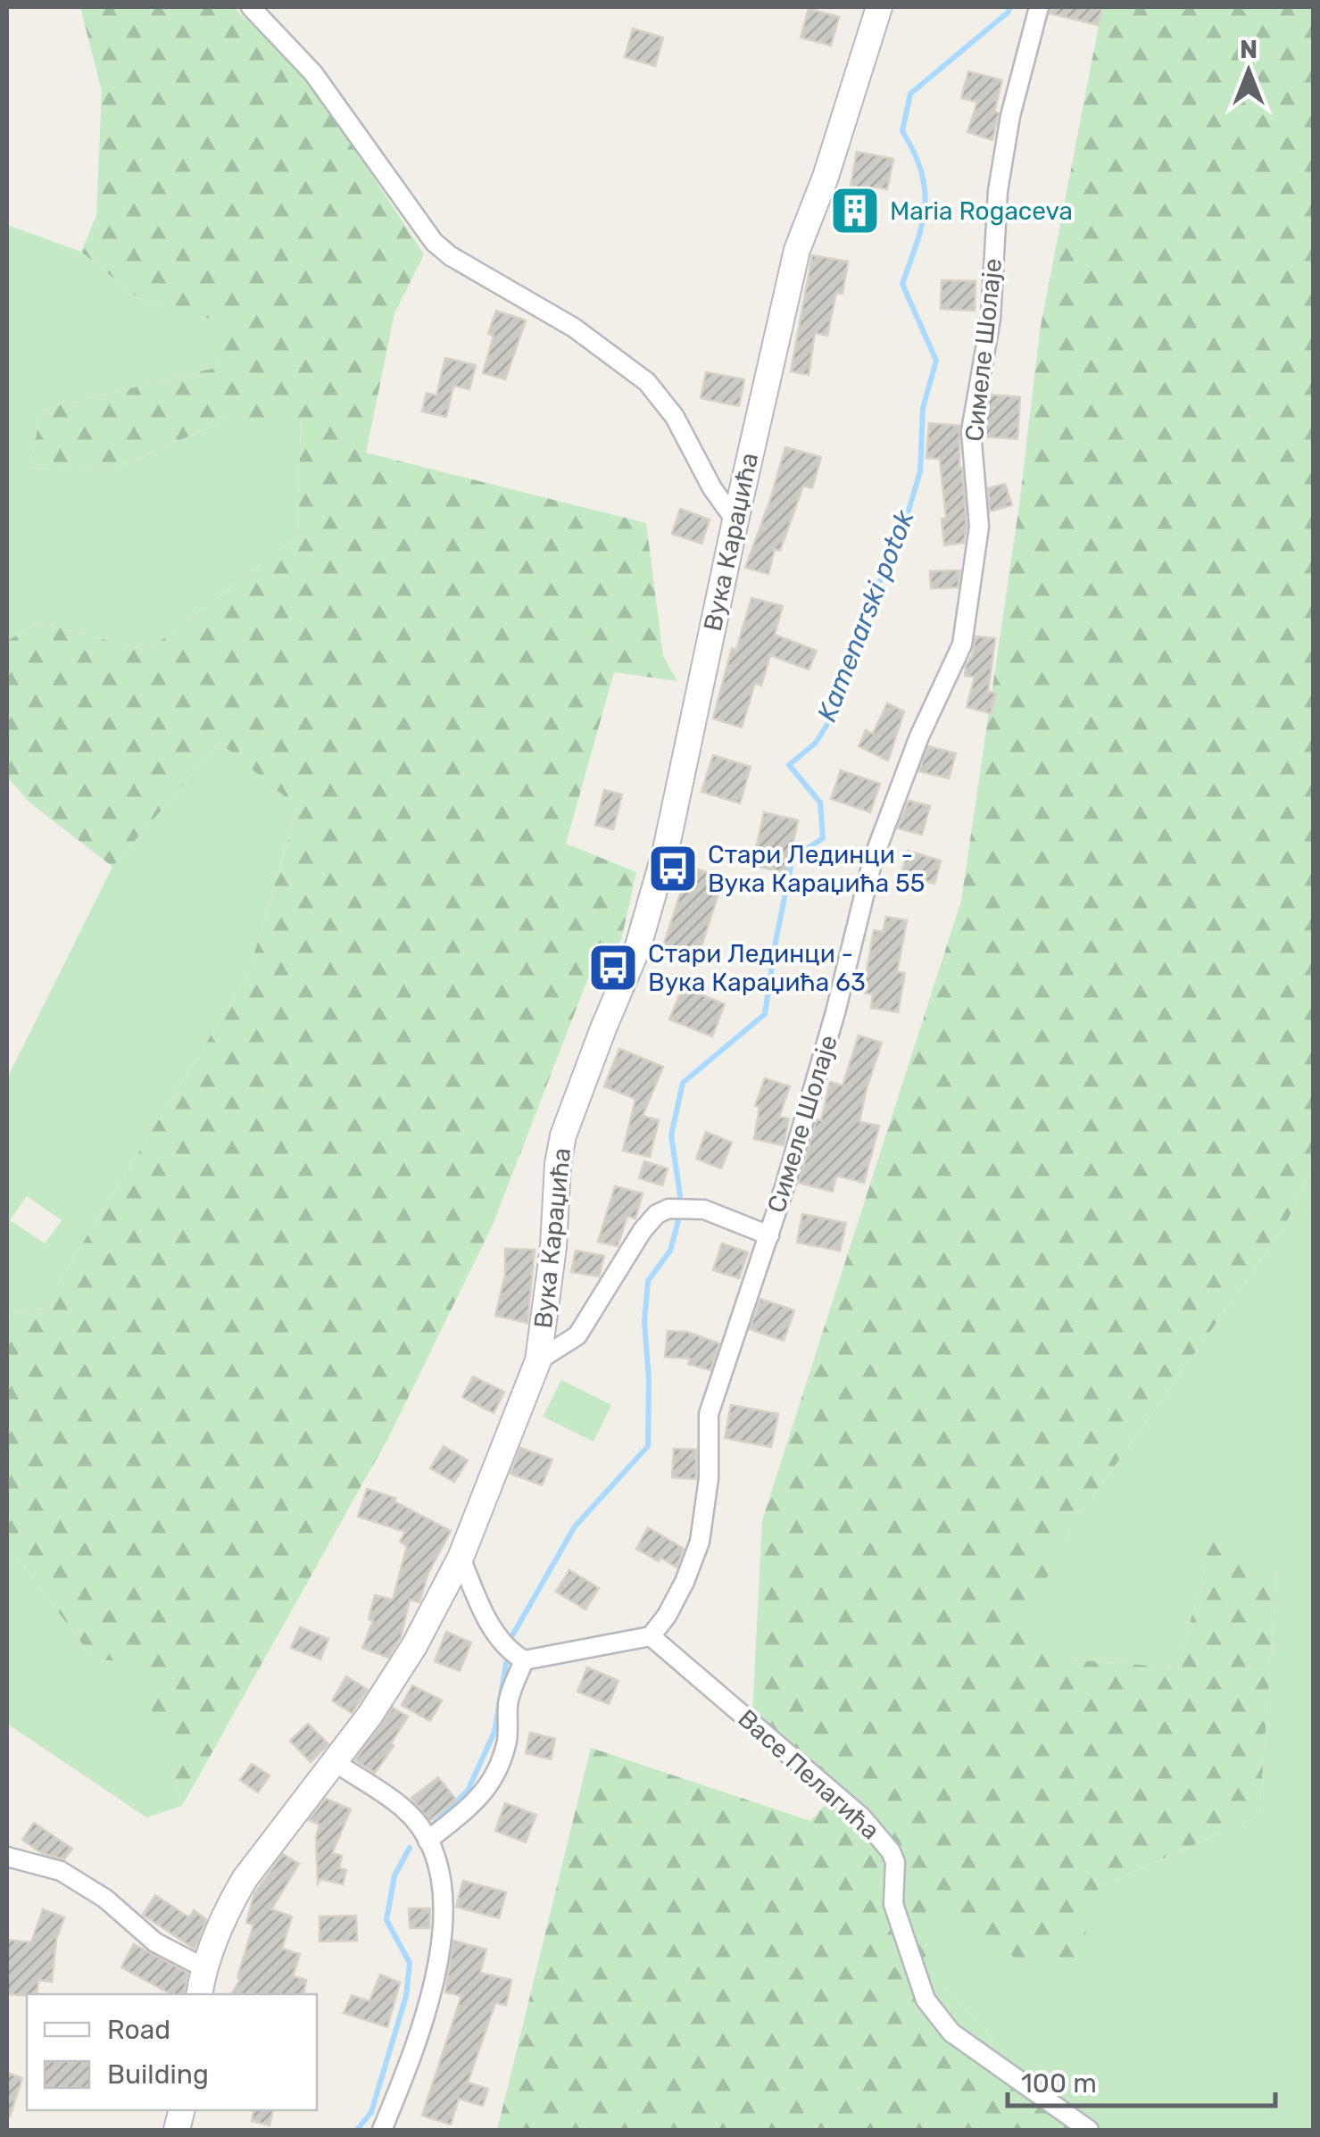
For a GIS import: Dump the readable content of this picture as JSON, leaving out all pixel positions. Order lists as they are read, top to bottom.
{
  "streets": {
    "street": ["Симеле Шолаје", "Вука Караџића", "Васе Пелагића"]
  },
  "crossings": [
    ["Симеле Шолаје", "Васе Пелагића"]
  ],
  "water": ["Kamenarski potok"],
  "places": {
    "building": ["Maria Rogaceva"],
    "bus stop": ["Стари Лединци - Вука Караџића 55", "Стари Лединци - Вука Караџића 63"]
  },
  "legend": ["Road", "Building"],
  "scale_bar": "100 m",
  "north": "top"
}
